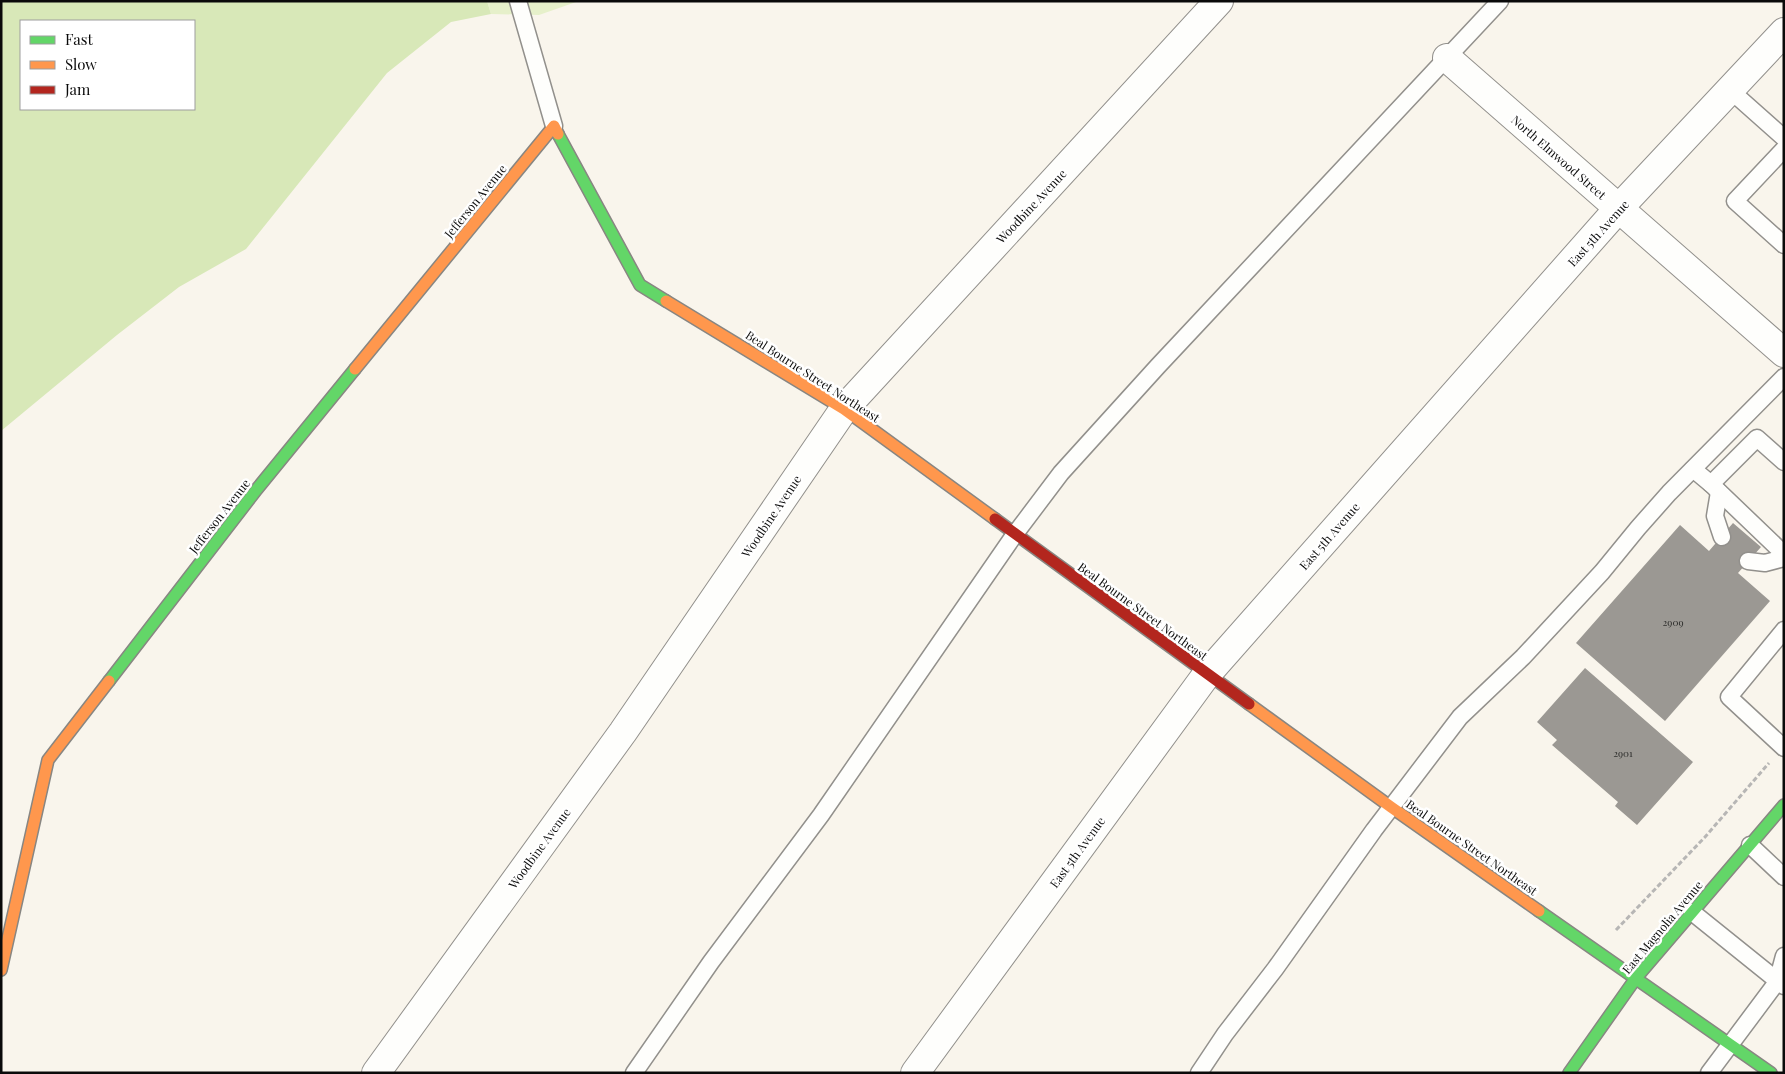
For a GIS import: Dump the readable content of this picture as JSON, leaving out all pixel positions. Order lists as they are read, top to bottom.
{
  "streets": {
    "street": [
      "North Elmwood Street",
      "Jefferson Avenue",
      "Woodbine Avenue",
      "East 5th Avenue",
      "Beal Bourne Street Northeast",
      "East Magnolia Avenue"
    ]
  },
  "crossings": [
    ["North Elmwood Street", "East 5th Avenue"],
    ["Jefferson Avenue", "Beal Bourne Street Northeast"],
    ["Woodbine Avenue", "Beal Bourne Street Northeast"],
    ["East 5th Avenue", "Beal Bourne Street Northeast"],
    ["Beal Bourne Street Northeast", "East Magnolia Avenue"]
  ],
  "house_numbers": ["2909", "2901"],
  "legend": ["Fast", "Slow", "Jam"]
}
